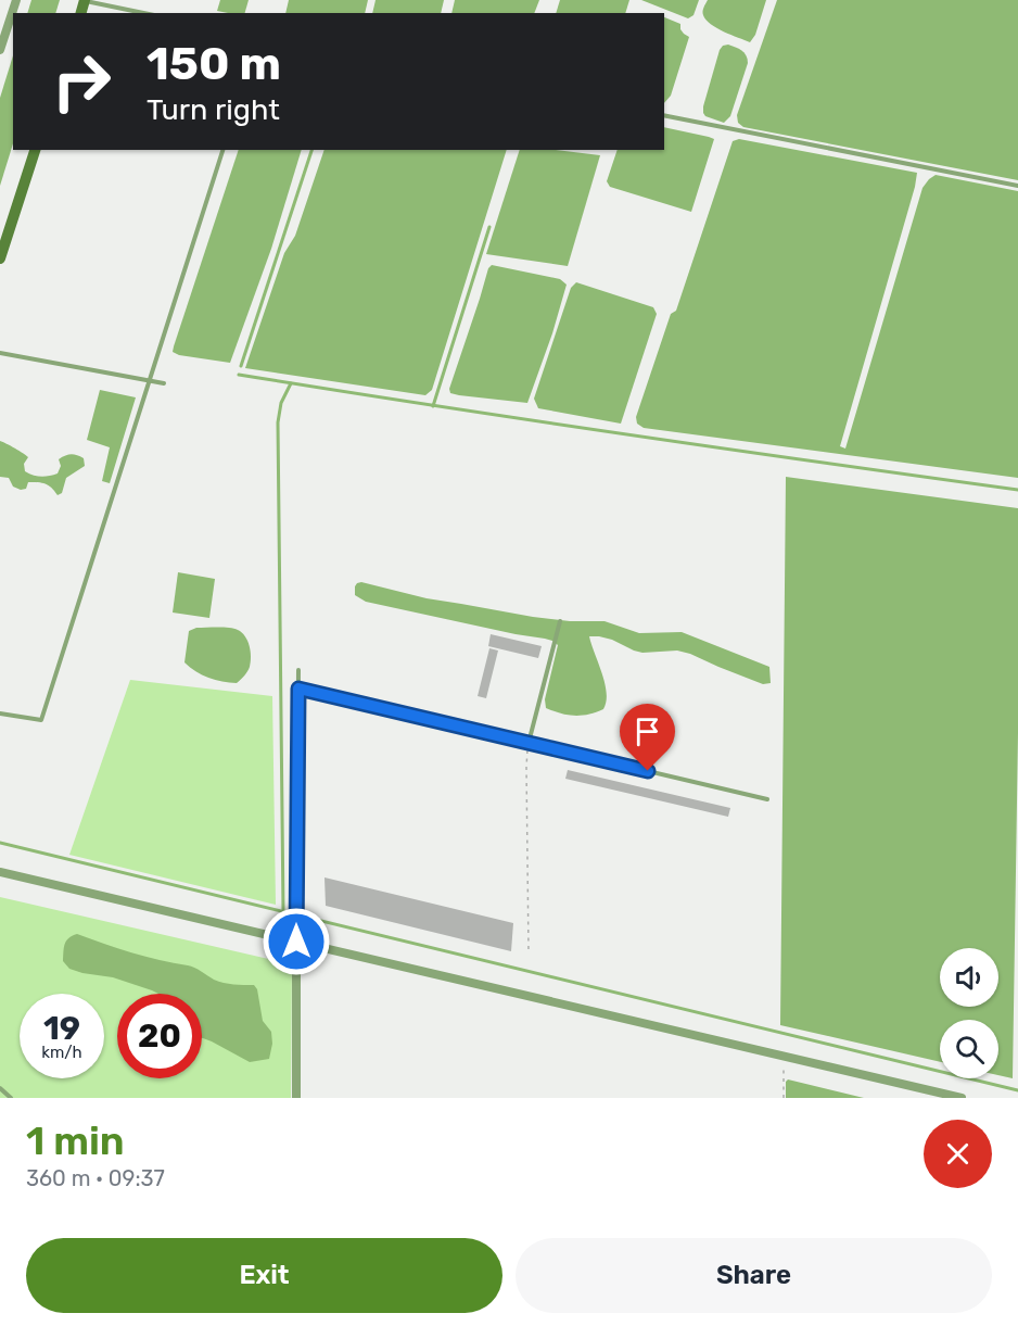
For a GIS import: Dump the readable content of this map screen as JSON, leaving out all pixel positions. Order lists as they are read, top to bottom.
{
  "page": {
    "turn": ["150 m", "Turn right"],
    "speed": "19 km/h",
    "limit": "20",
    "heading": ["1 min", "360 m · 09:37"],
    "buttons": ["Exit", "Share"]
  }
}
